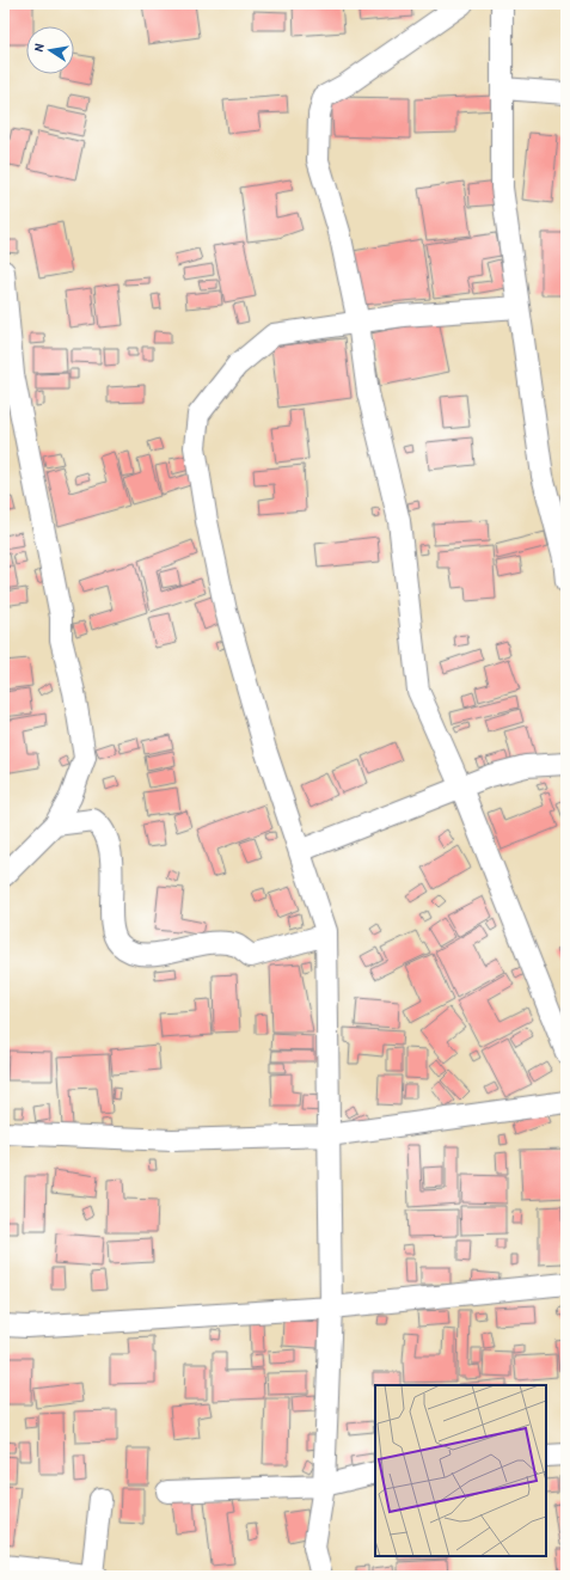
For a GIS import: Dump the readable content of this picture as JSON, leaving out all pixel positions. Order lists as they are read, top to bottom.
{
  "north": "left"
}
